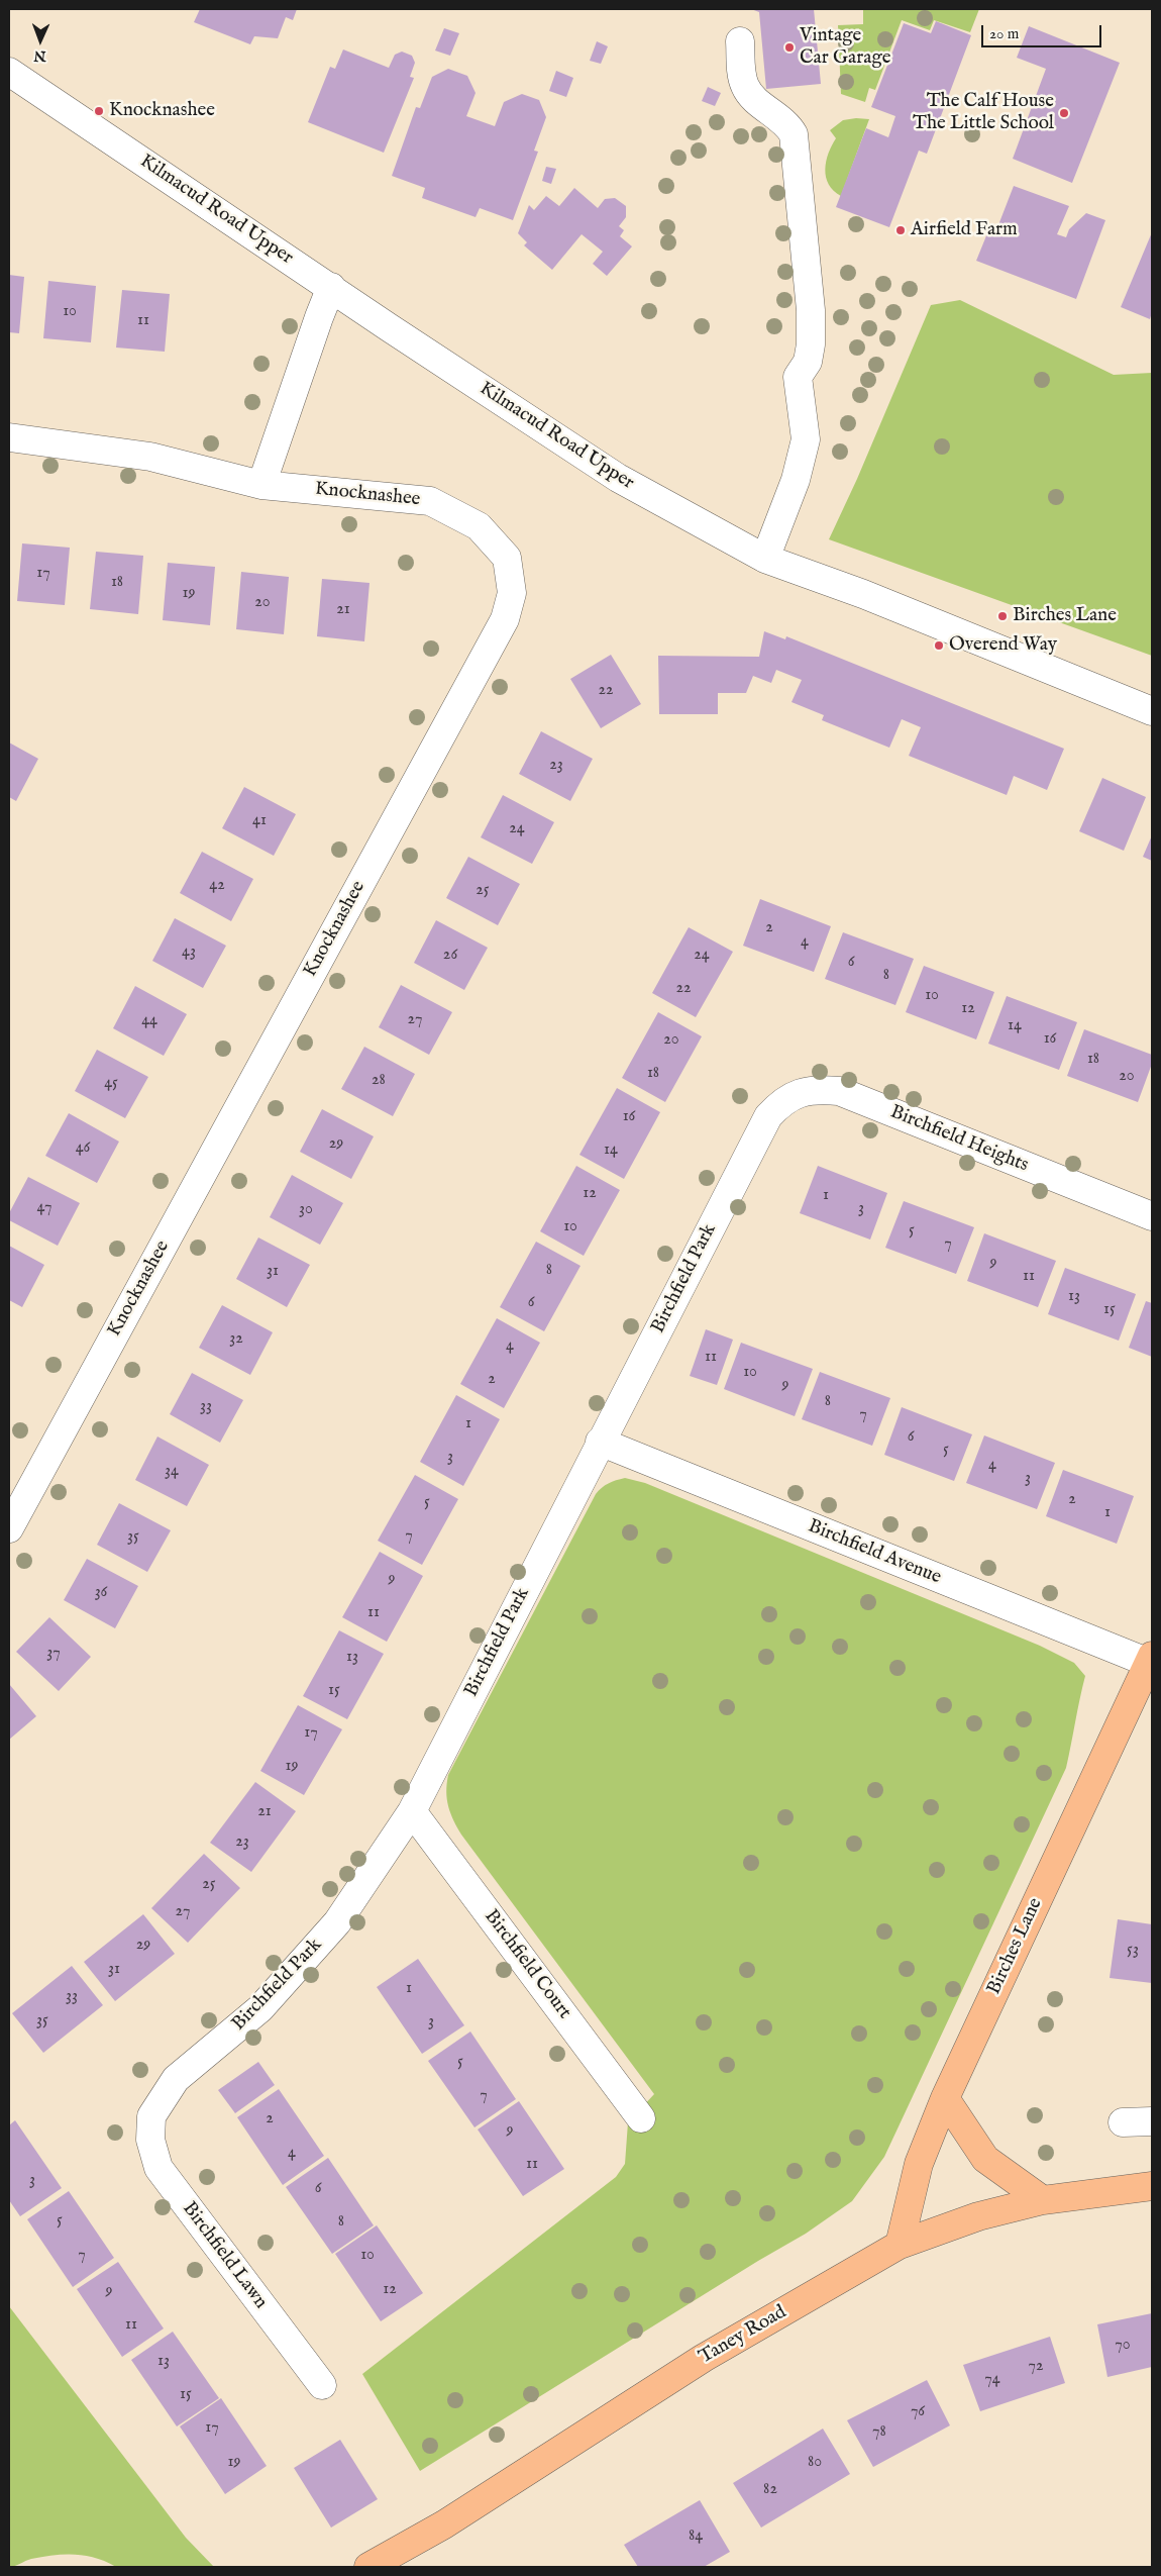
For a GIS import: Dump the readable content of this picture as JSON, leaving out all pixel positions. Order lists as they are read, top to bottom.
{
  "streets": {
    "main road": ["Birches Lane", "Taney Road"],
    "street": [
      "Kilmacud Road Upper",
      "Knocknashee",
      "Birchfield Heights",
      "Birchfield Park",
      "Birchfield Avenue",
      "Birchfield Court",
      "Birchfield Lawn"
    ]
  },
  "crossings": [
    ["Birchfield Heights", "Birchfield Park"],
    ["Birchfield Park", "Birchfield Avenue"],
    ["Birchfield Park", "Birchfield Court"],
    ["Birchfield Park", "Birchfield Lawn"],
    ["Birchfield Avenue", "Birches Lane"],
    ["Birches Lane", "Taney Road"]
  ],
  "places": [
    "Vintage Car Garage",
    "Knocknashee",
    "The Calf House The Little School",
    "Airfield Farm",
    "Birches Lane",
    "Overend Way"
  ],
  "house_numbers": [
    "10",
    "11",
    "17",
    "18",
    "19",
    "20",
    "21",
    "22",
    "23",
    "41",
    "24",
    "42",
    "25",
    "2",
    "4",
    "43",
    "26",
    "24",
    "6",
    "8",
    "22",
    "10",
    "12",
    "27",
    "44",
    "14",
    "16",
    "20",
    "18",
    "18",
    "20",
    "28",
    "45",
    "16",
    "29",
    "46",
    "14",
    "12",
    "1",
    "47",
    "3",
    "30",
    "10",
    "5",
    "7",
    "9",
    "8",
    "31",
    "11",
    "13",
    "6",
    "15",
    "32",
    "4",
    "11",
    "10",
    "2",
    "9",
    "8",
    "33",
    "7",
    "1",
    "6",
    "5",
    "3",
    "4",
    "34",
    "3",
    "2",
    "5",
    "1",
    "7",
    "35",
    "9",
    "36",
    "11",
    "37",
    "13",
    "15",
    "17",
    "19",
    "21",
    "23",
    "25",
    "27",
    "29",
    "53",
    "31",
    "1",
    "33",
    "35",
    "3",
    "5",
    "7",
    "2",
    "9",
    "4",
    "11",
    "3",
    "6",
    "5",
    "8",
    "7",
    "10",
    "12",
    "9",
    "11",
    "70",
    "13",
    "72",
    "74",
    "15",
    "76",
    "17",
    "78",
    "19",
    "80",
    "82",
    "84"
  ],
  "scale_bar": "20 m",
  "north": "bottom"
}
